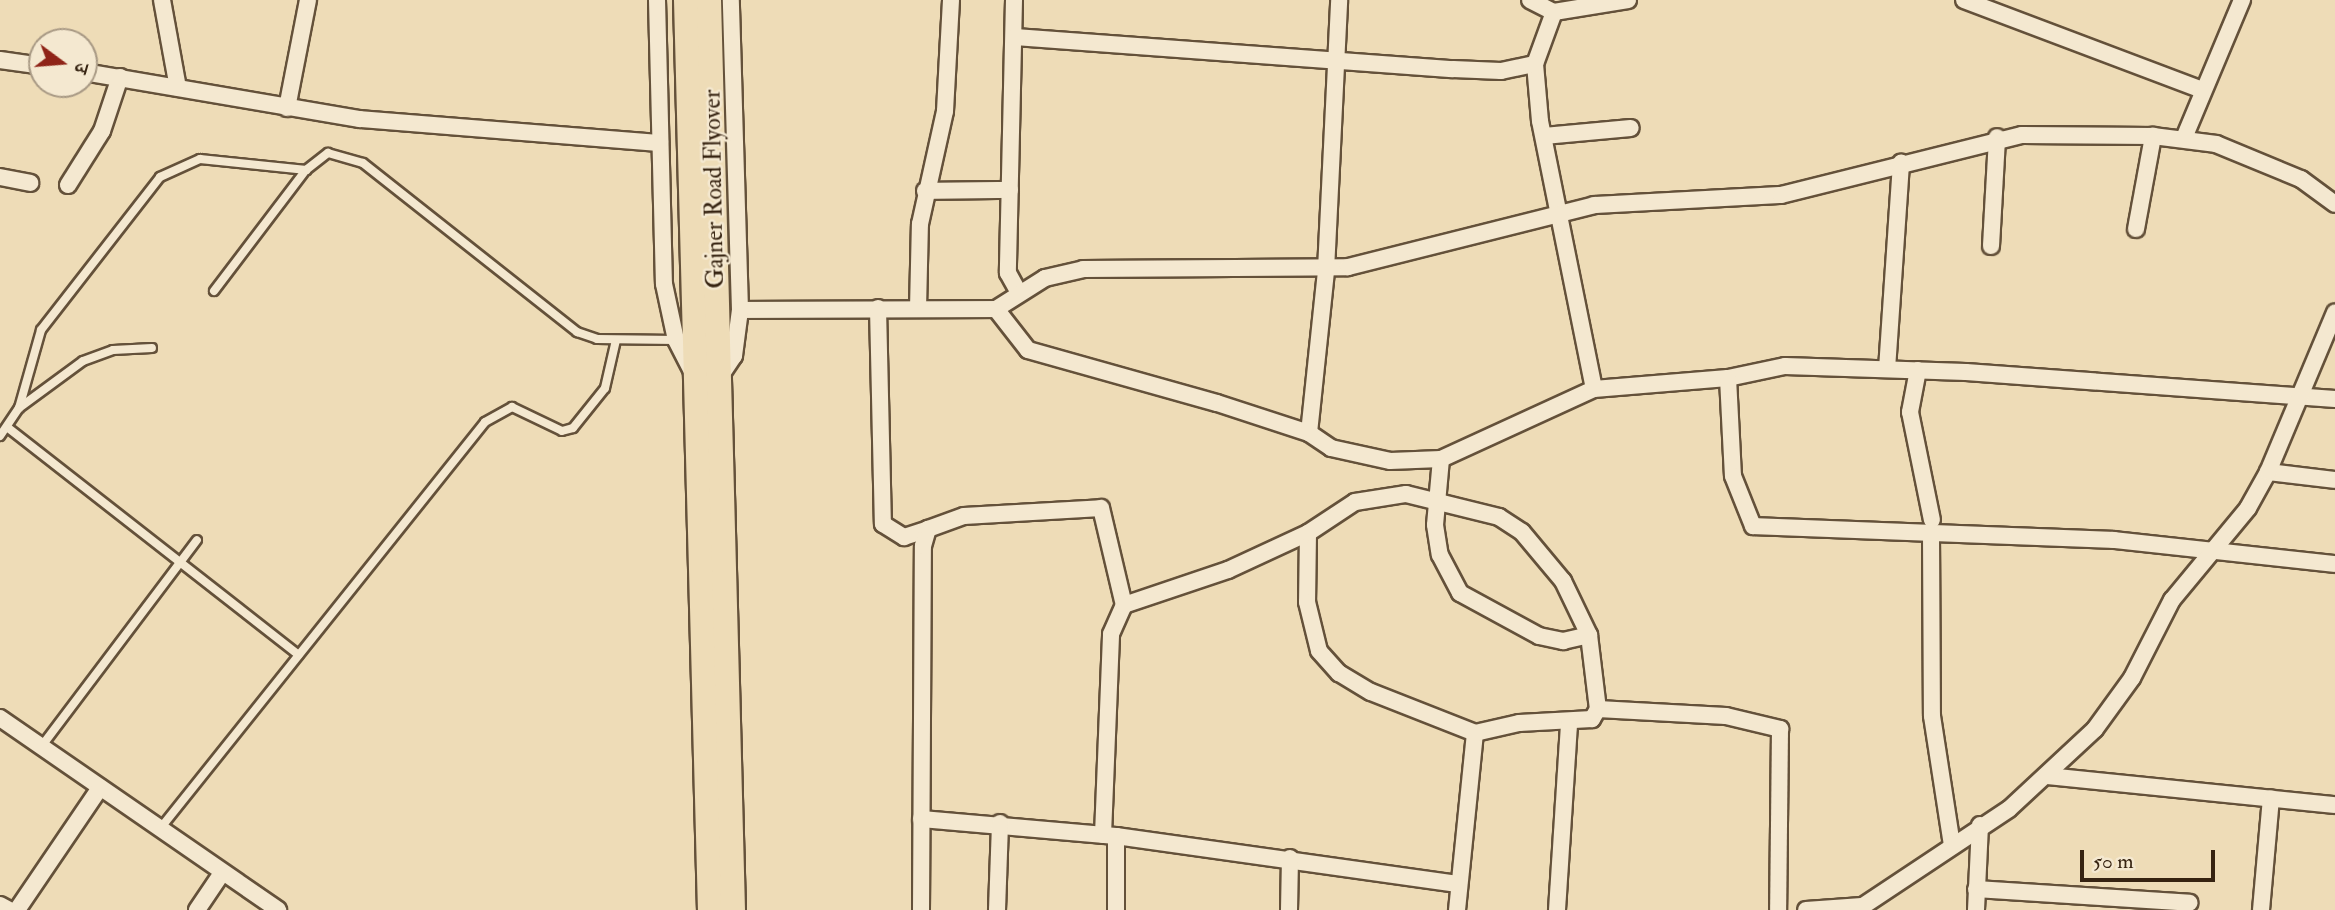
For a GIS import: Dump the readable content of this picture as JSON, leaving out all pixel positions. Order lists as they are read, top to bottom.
{
  "streets": {
    "main road": ["Gajner Road Flyover"]
  },
  "scale_bar": "50 m",
  "north": "right"
}
